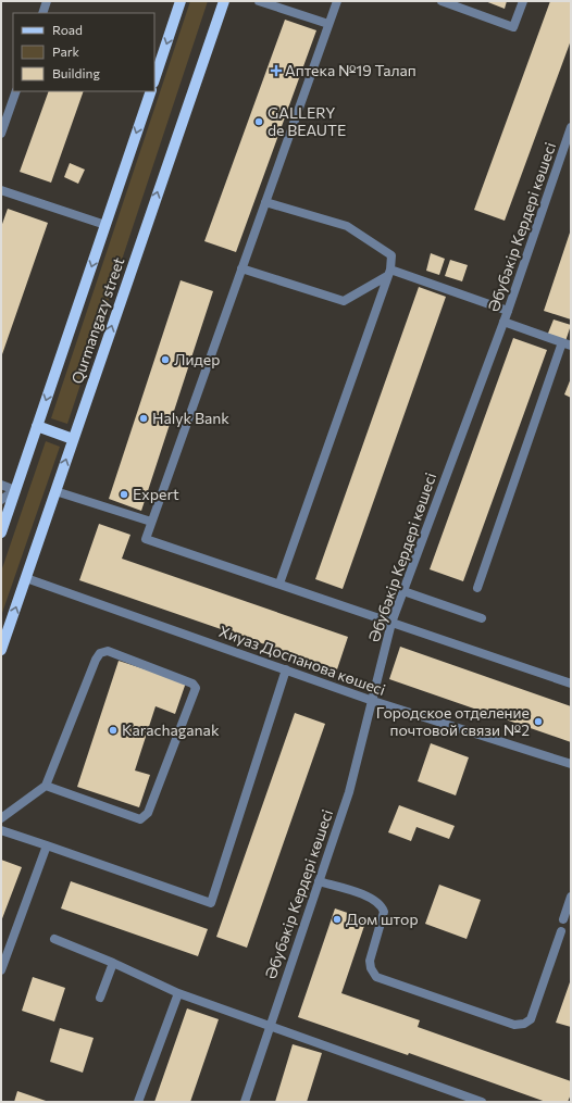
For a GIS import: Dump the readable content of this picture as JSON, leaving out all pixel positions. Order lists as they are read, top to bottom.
{
  "streets": {
    "main road": ["Qurmangazy street"],
    "street": ["Әбубәкір Кердері көшесі", "Хиуаз Доспанова көшесі"]
  },
  "crossings": [
    ["Әбубәкір Кердері көшесі", "Хиуаз Доспанова көшесі"],
    ["Qurmangazy street", "Хиуаз Доспанова көшесі"]
  ],
  "places": {
    "health": ["Аптека №19 Талап"],
    "other": [
      "GALLERY de BEAUTE",
      "Лидер",
      "Halyk Bank",
      "Expert",
      "Городское отделение почтовой связи №2",
      "Karachaganak",
      "Дом штор"
    ]
  },
  "legend": ["Road", "Park", "Building"]
}
